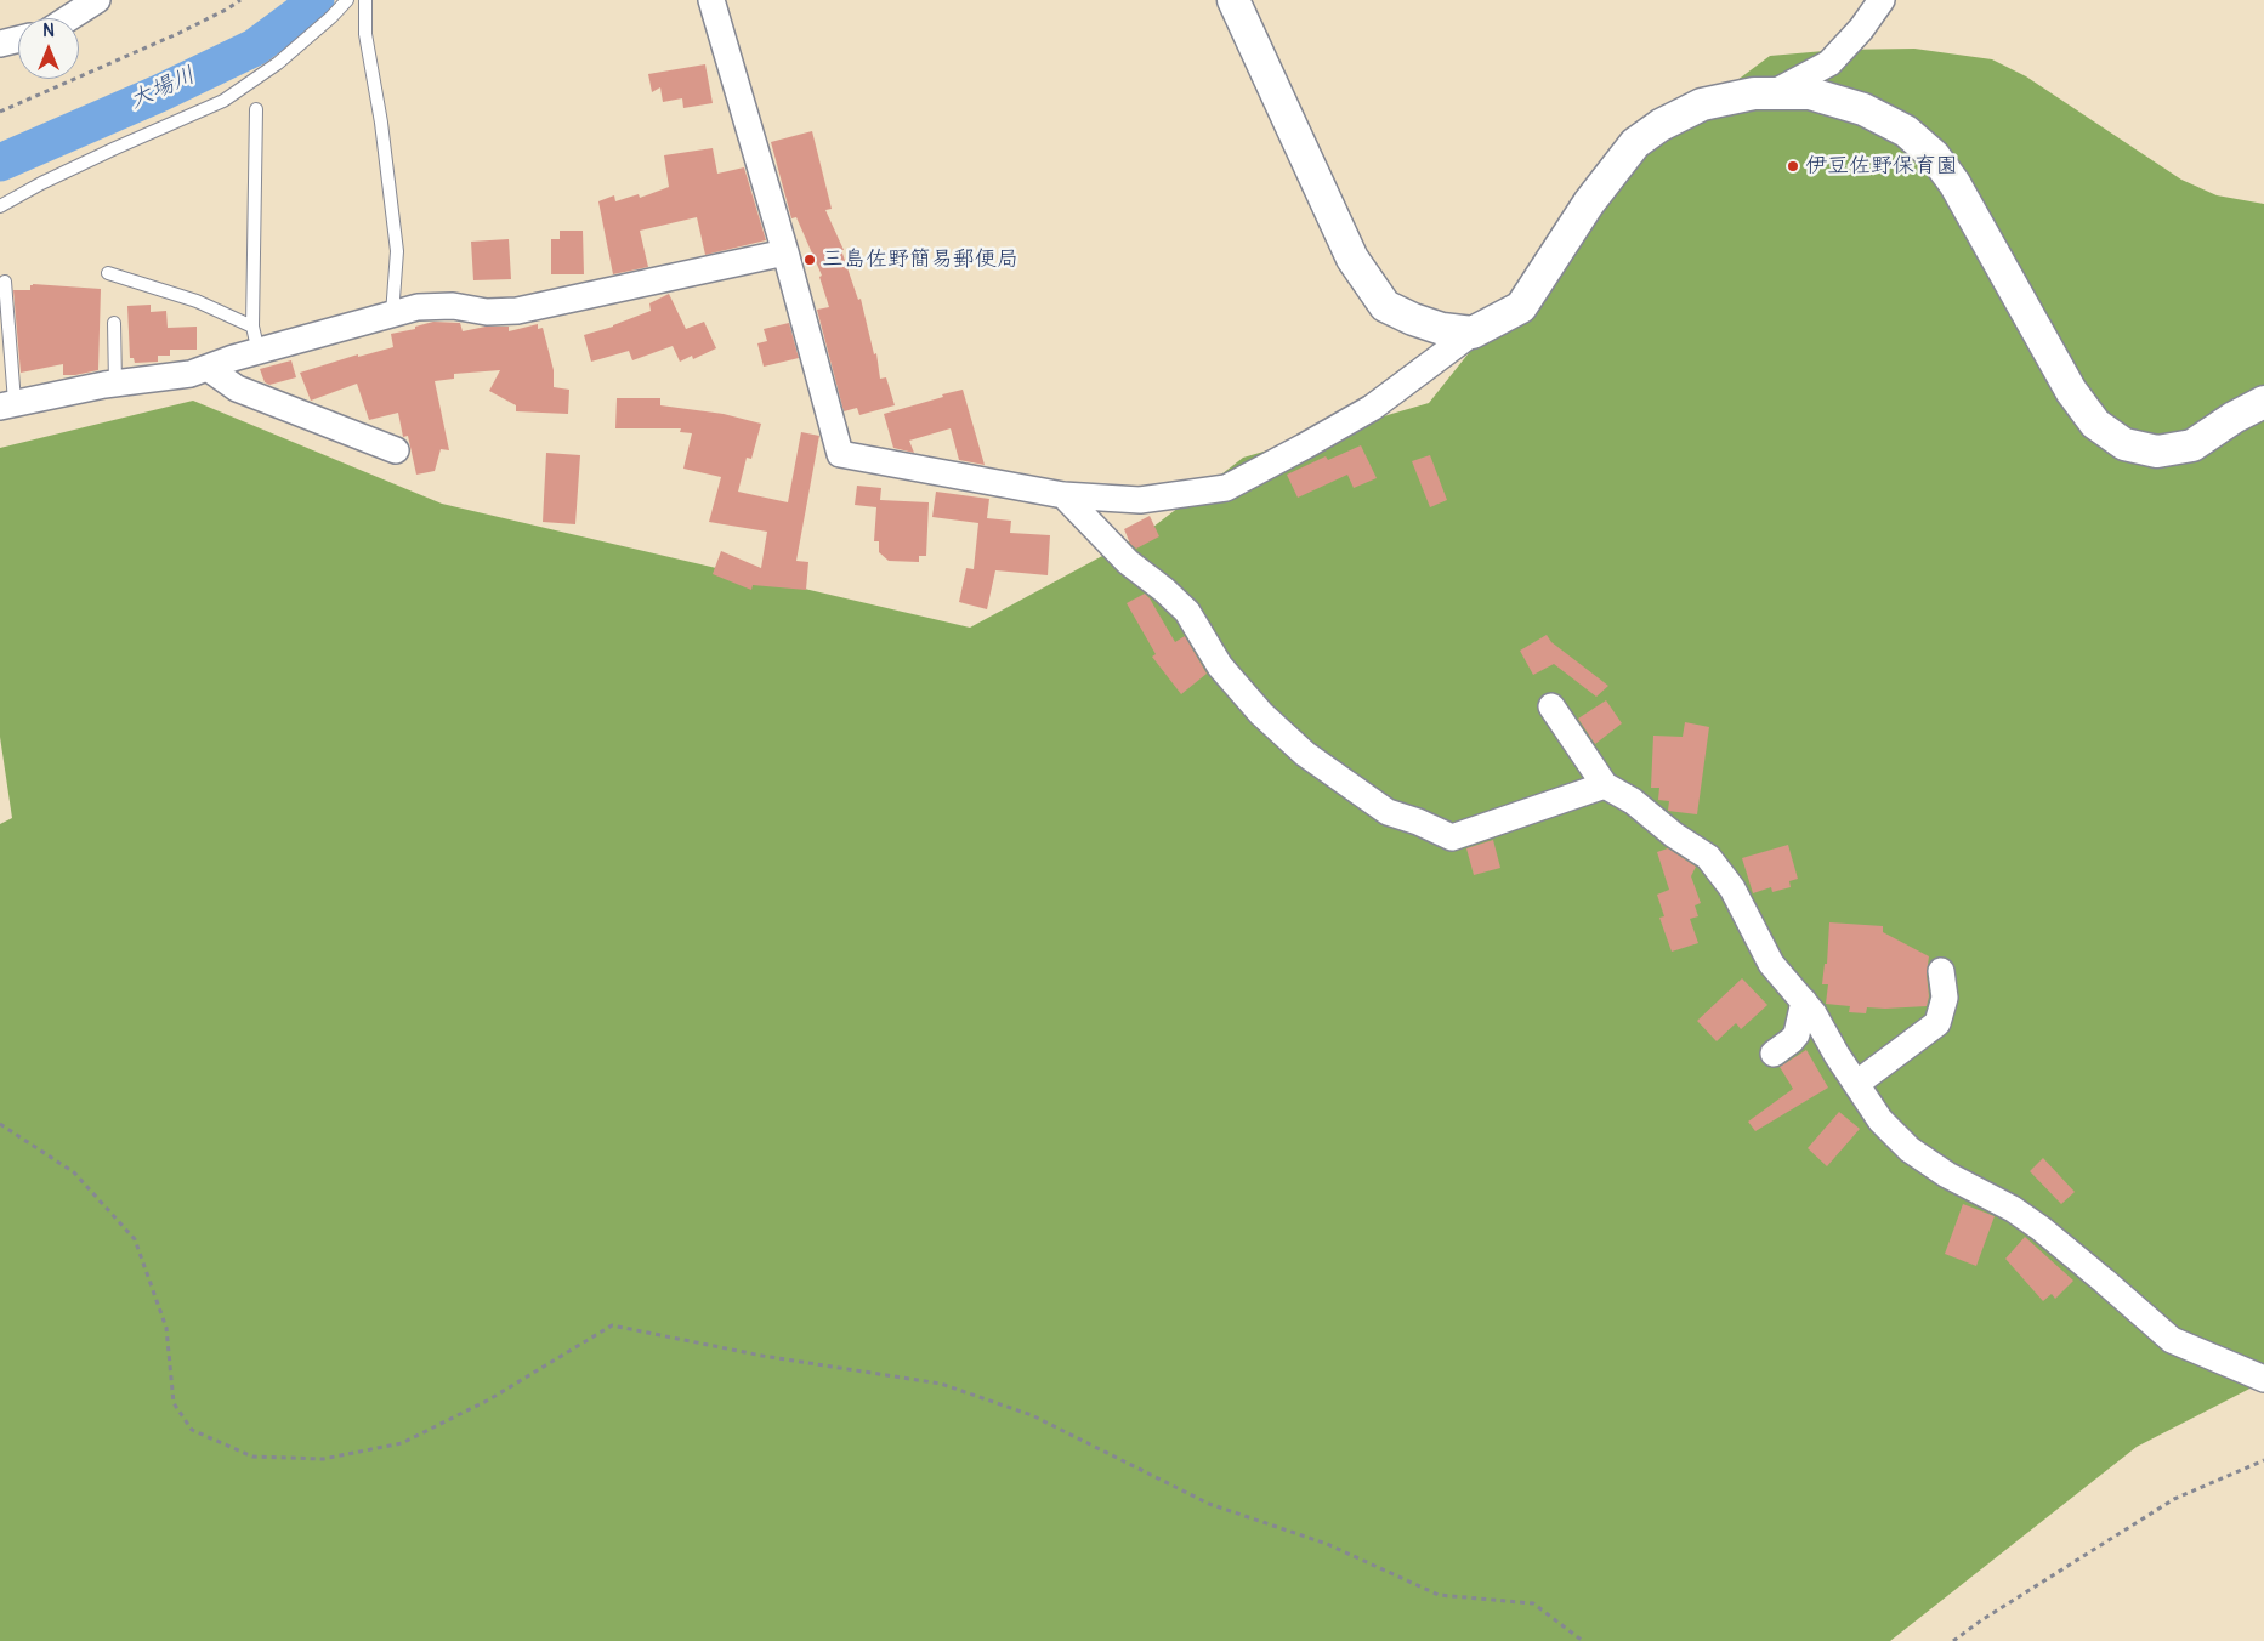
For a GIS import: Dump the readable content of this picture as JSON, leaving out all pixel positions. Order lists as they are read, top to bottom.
{
  "water": ["大場川"],
  "places": ["伊豆佐野保育園", "三島佐野簡易郵便局"],
  "north": "top"
}
